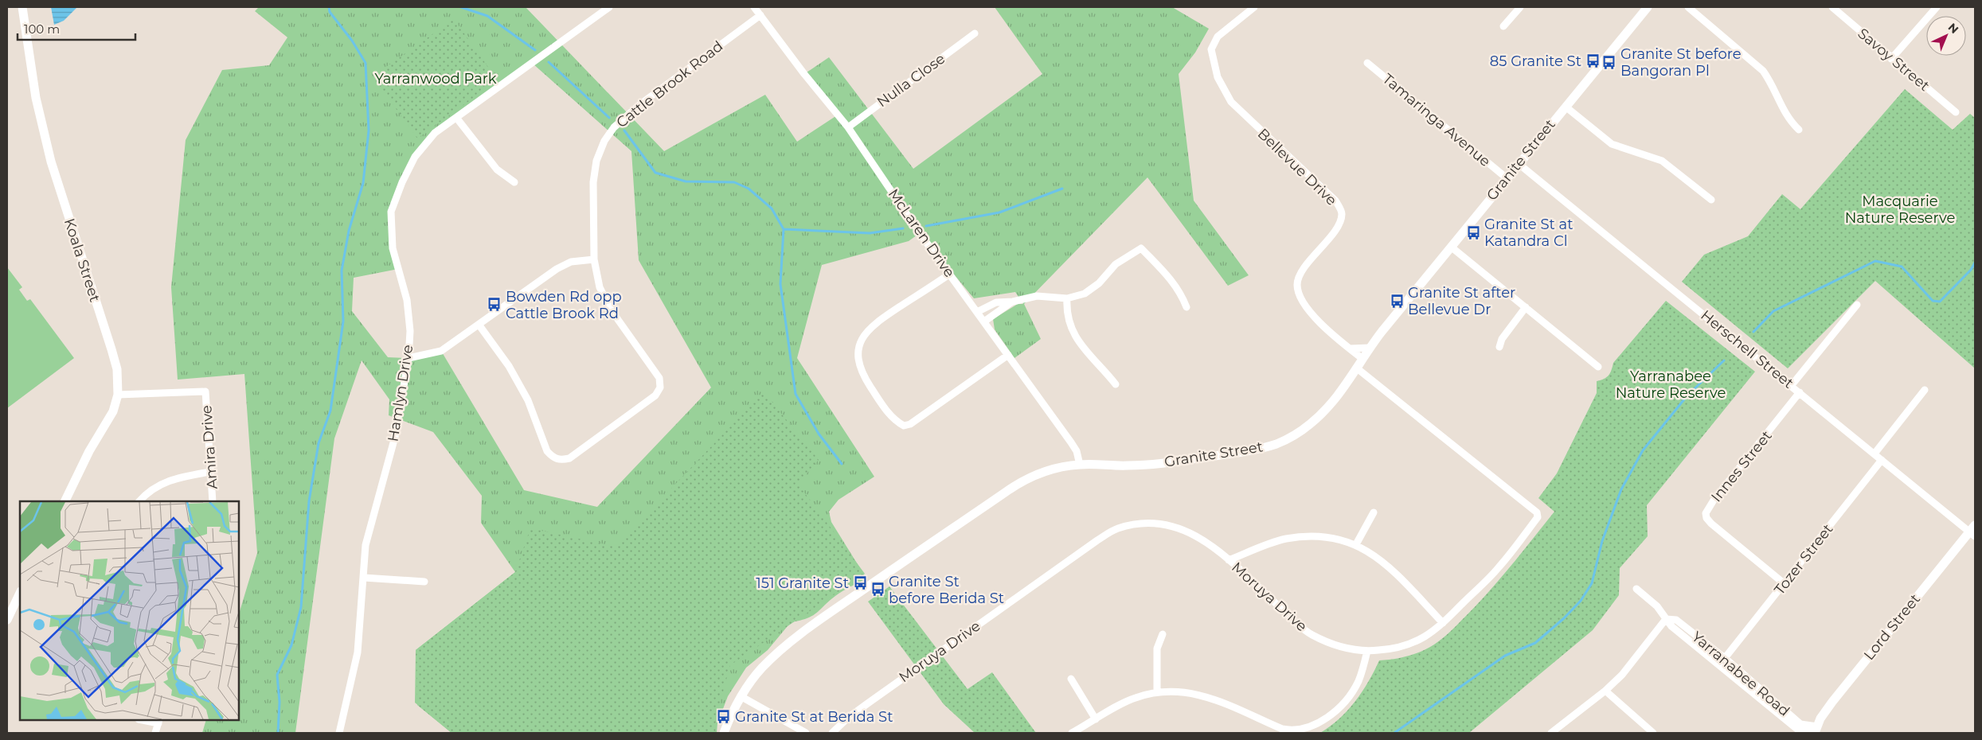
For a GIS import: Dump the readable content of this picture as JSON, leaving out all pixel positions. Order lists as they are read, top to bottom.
{
  "streets": {
    "street": [
      "Savoy Street",
      "Nulla Close",
      "Cattle Brook Road",
      "Tamaringa Avenue",
      "Granite Street",
      "Bellevue Drive",
      "McLaren Drive",
      "Koala Street",
      "Herschell Street",
      "Hamlyn Drive",
      "Amira Drive",
      "Innes Street",
      "Tozer Street",
      "Moruya Drive",
      "Lord Street",
      "Yarranabee Road"
    ]
  },
  "crossings": [
    ["Nulla Close", "McLaren Drive"],
    ["Cattle Brook Road", "McLaren Drive"],
    ["Tamaringa Avenue", "Granite Street"],
    ["Granite Street", "Bellevue Drive"],
    ["Granite Street", "McLaren Drive"],
    ["Granite Street", "Herschell Street"],
    ["Granite Street", "Moruya Drive"],
    ["Koala Street", "Amira Drive"],
    ["Herschell Street", "Innes Street"],
    ["Herschell Street", "Tozer Street"],
    ["Herschell Street", "Lord Street"],
    ["Innes Street", "Tozer Street"],
    ["Tozer Street", "Yarranabee Road"],
    ["Lord Street", "Yarranabee Road"]
  ],
  "parks": ["Yarranwood Park", "Macquarie Nature Reserve", "Yarranabee Nature Reserve"],
  "places": {
    "bus stop": [
      "85 Granite St",
      "Granite St before Bangoran Pl",
      "Granite St at Katandra Cl",
      "Granite St after Bellevue Dr",
      "Bowden Rd opp Cattle Brook Rd",
      "151 Granite St",
      "Granite St before Berida St",
      "Granite St at Berida St"
    ]
  },
  "scale_bar": "100 m",
  "north": "top right"
}
